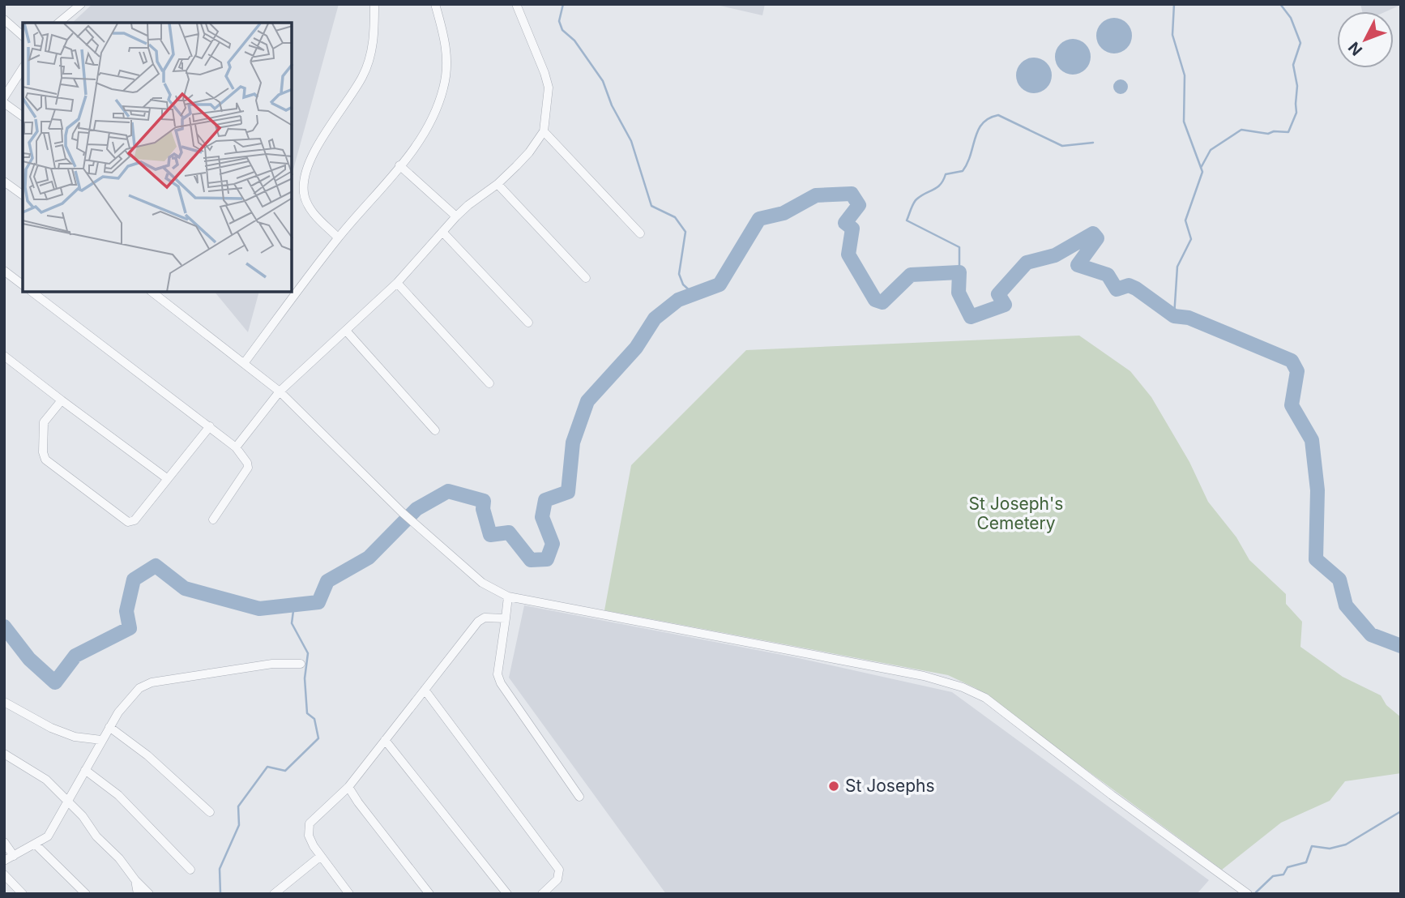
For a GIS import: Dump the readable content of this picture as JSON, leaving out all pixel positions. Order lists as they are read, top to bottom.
{
  "parks": ["St Joseph's Cemetery"],
  "places": ["St Josephs"],
  "north": "bottom left"
}
